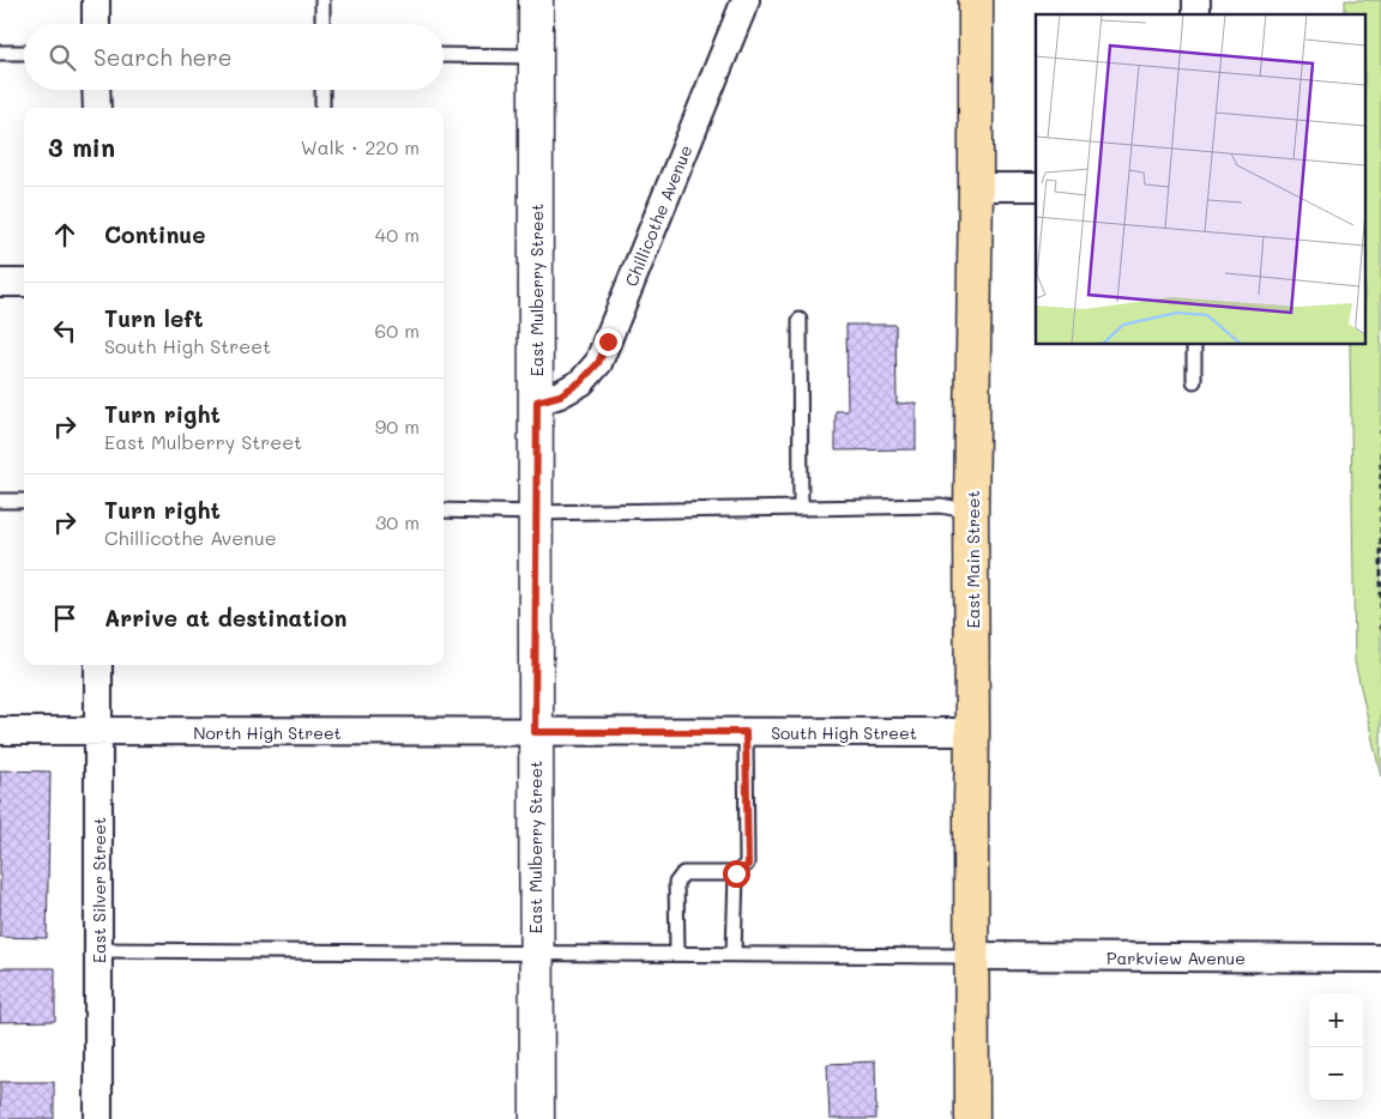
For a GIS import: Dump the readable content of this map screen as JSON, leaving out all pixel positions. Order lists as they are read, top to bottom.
{
  "streets": {
    "main road": ["East Main Street"],
    "street": [
      "Chillicothe Avenue",
      "East Mulberry Street",
      "North High Street",
      "South High Street",
      "East Silver Street",
      "Parkview Avenue"
    ]
  },
  "crossings": [
    ["Chillicothe Avenue", "East Mulberry Street"],
    ["East Mulberry Street", "North High Street"],
    ["East Mulberry Street", "South High Street"],
    ["East Main Street", "South High Street"],
    ["East Main Street", "Parkview Avenue"],
    ["North High Street", "South High Street"],
    ["North High Street", "East Silver Street"]
  ],
  "page": {
    "search": "Search here",
    "heading": ["3 min", "Walk · 220 m"],
    "list": [
      ["Continue", "40 m"],
      ["Turn left", "South High Street", "60 m"],
      ["Turn right", "East Mulberry Street", "90 m"],
      ["Turn right", "Chillicothe Avenue", "30 m"],
      "Arrive at destination"
    ],
    "map_buttons": ["+", "−"]
  }
}
